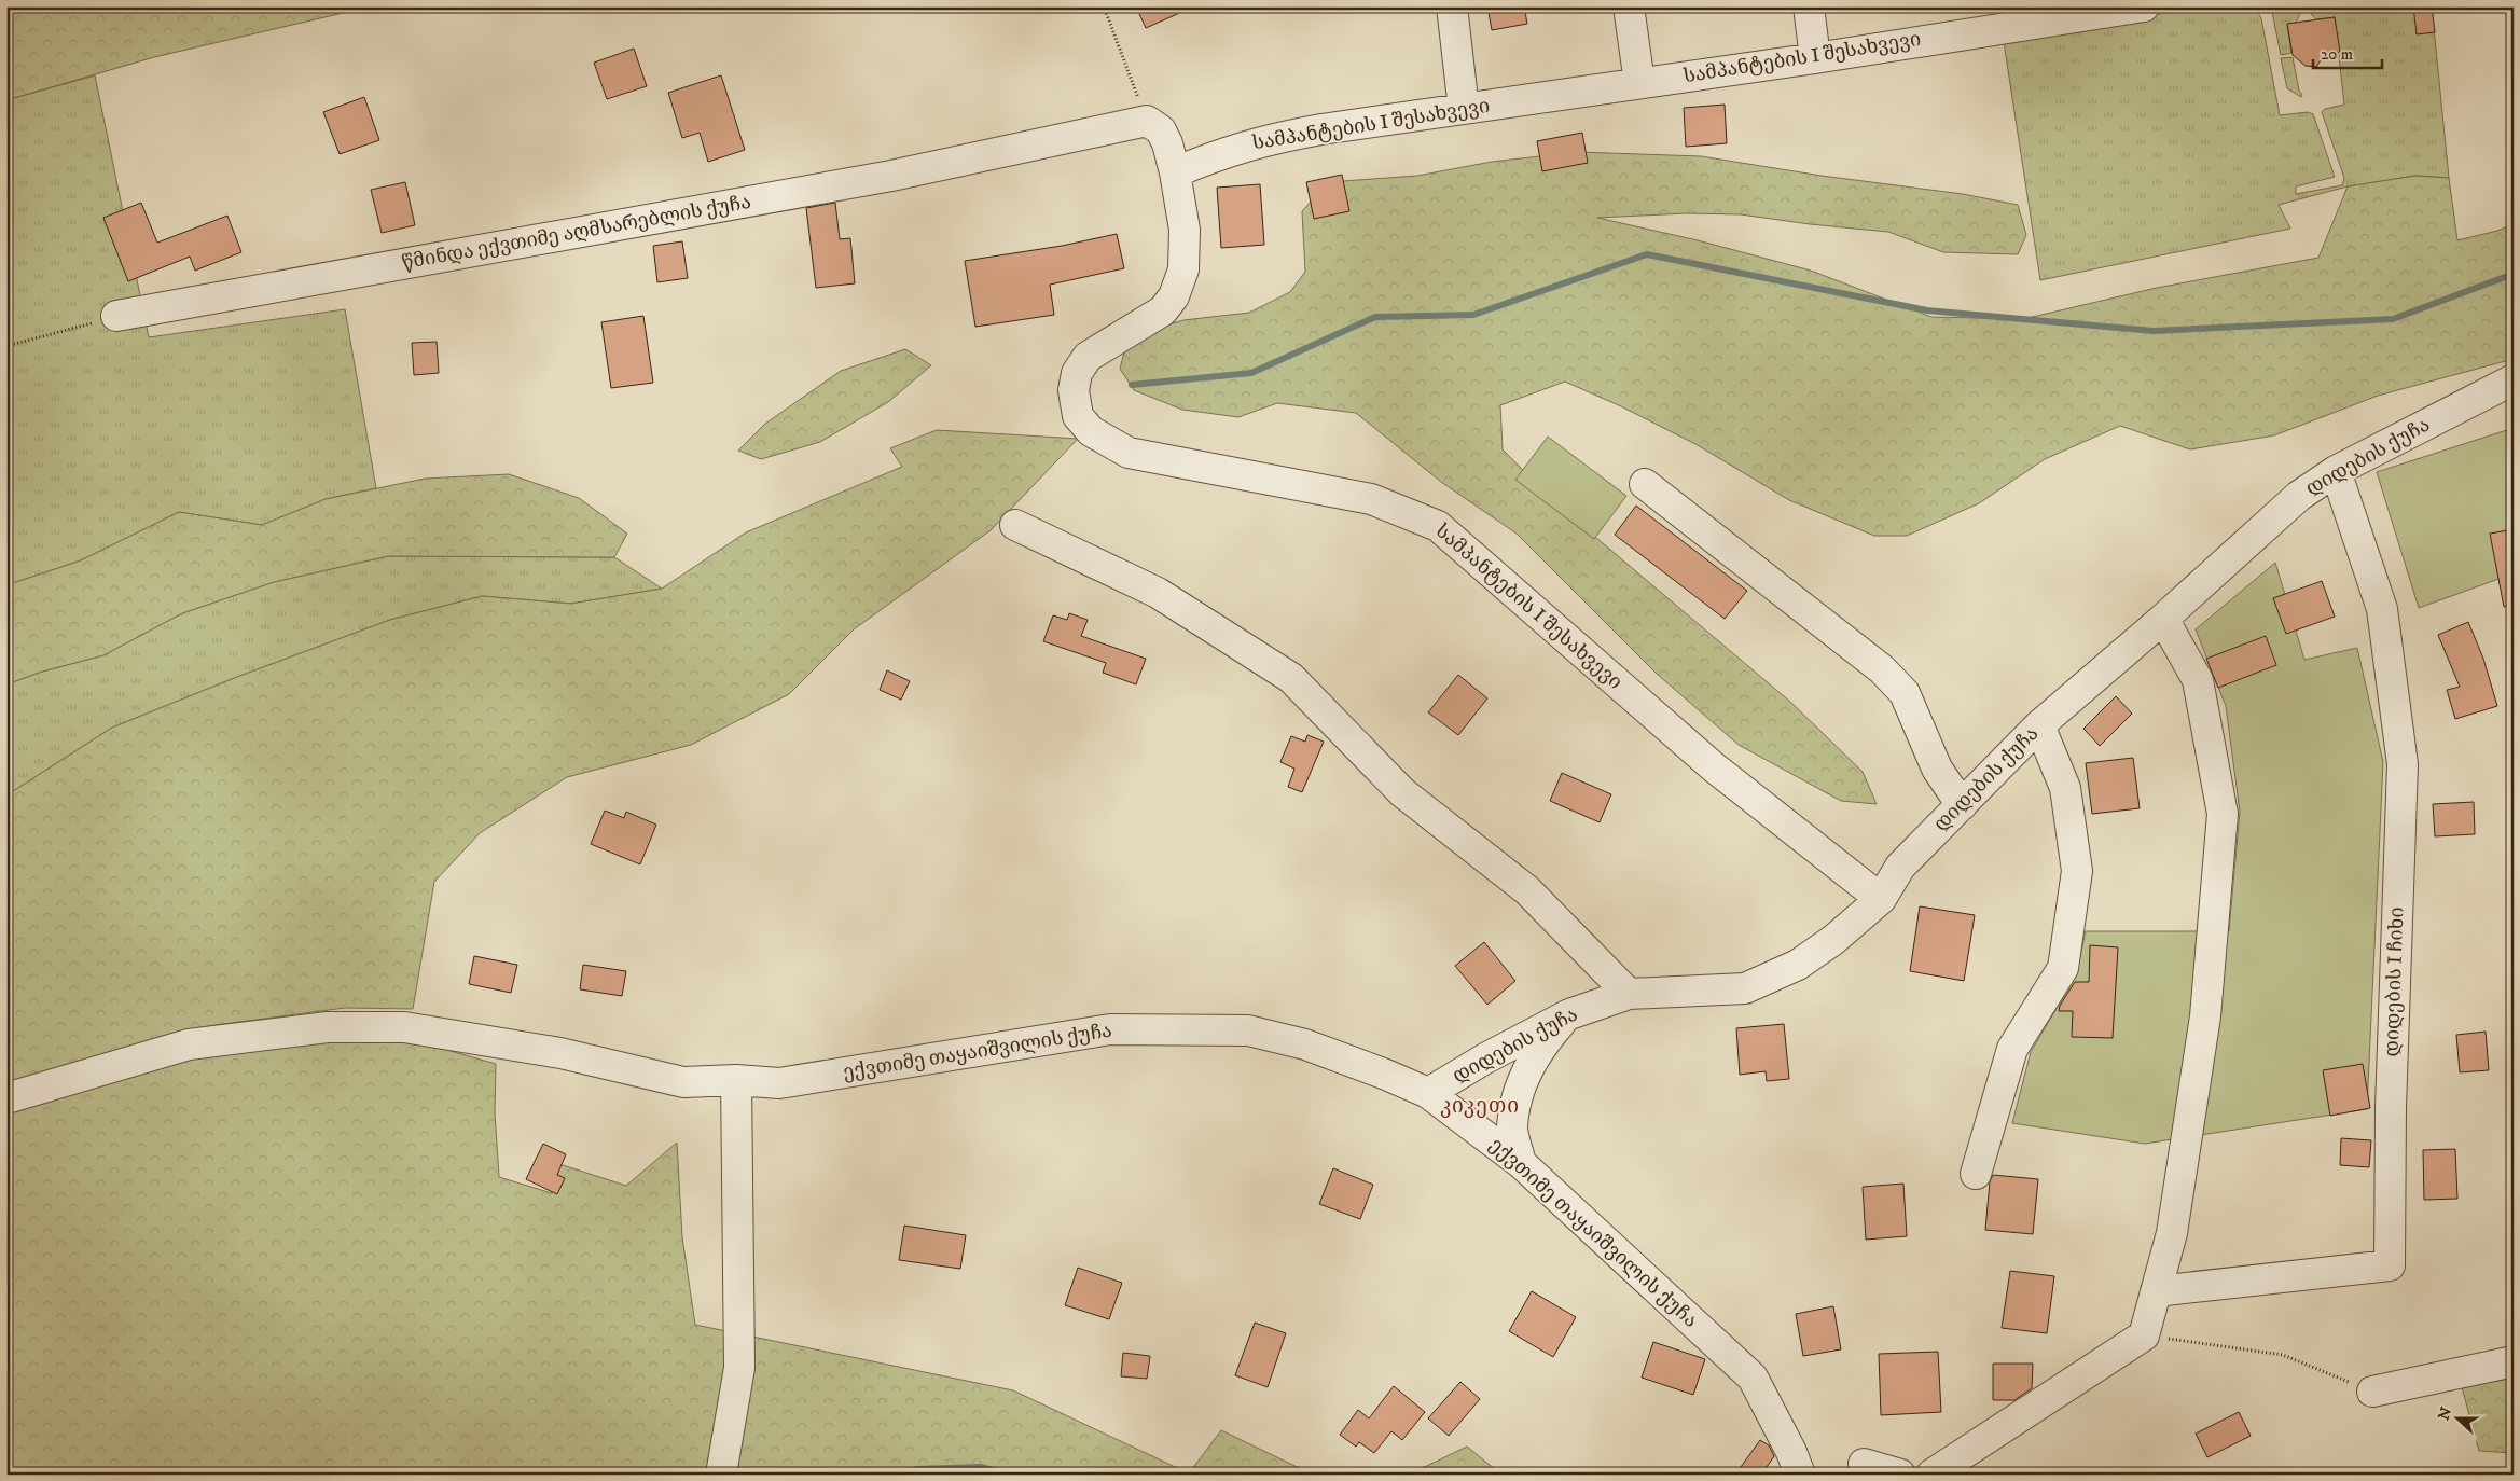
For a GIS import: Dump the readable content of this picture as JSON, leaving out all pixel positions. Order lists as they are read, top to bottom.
{
  "streets": {
    "street": [
      "სამპანტების I შესახვევი",
      "წმინდა ექვთიმე აღმსარებლის ქუჩა",
      "დიდების ქუჩა",
      "დიდების I ჩიხი",
      "ექვთიმე თაყაიშვილის ქუჩა"
    ]
  },
  "crossings": [
    ["სამპანტების I შესახვევი", "დიდების ქუჩა"],
    ["დიდების ქუჩა", "დიდების I ჩიხი"],
    ["დიდების ქუჩა", "ექვთიმე თაყაიშვილის ქუჩა"]
  ],
  "districts": ["კიკეთი"],
  "scale_bar": "20 m",
  "north": "left"
}
